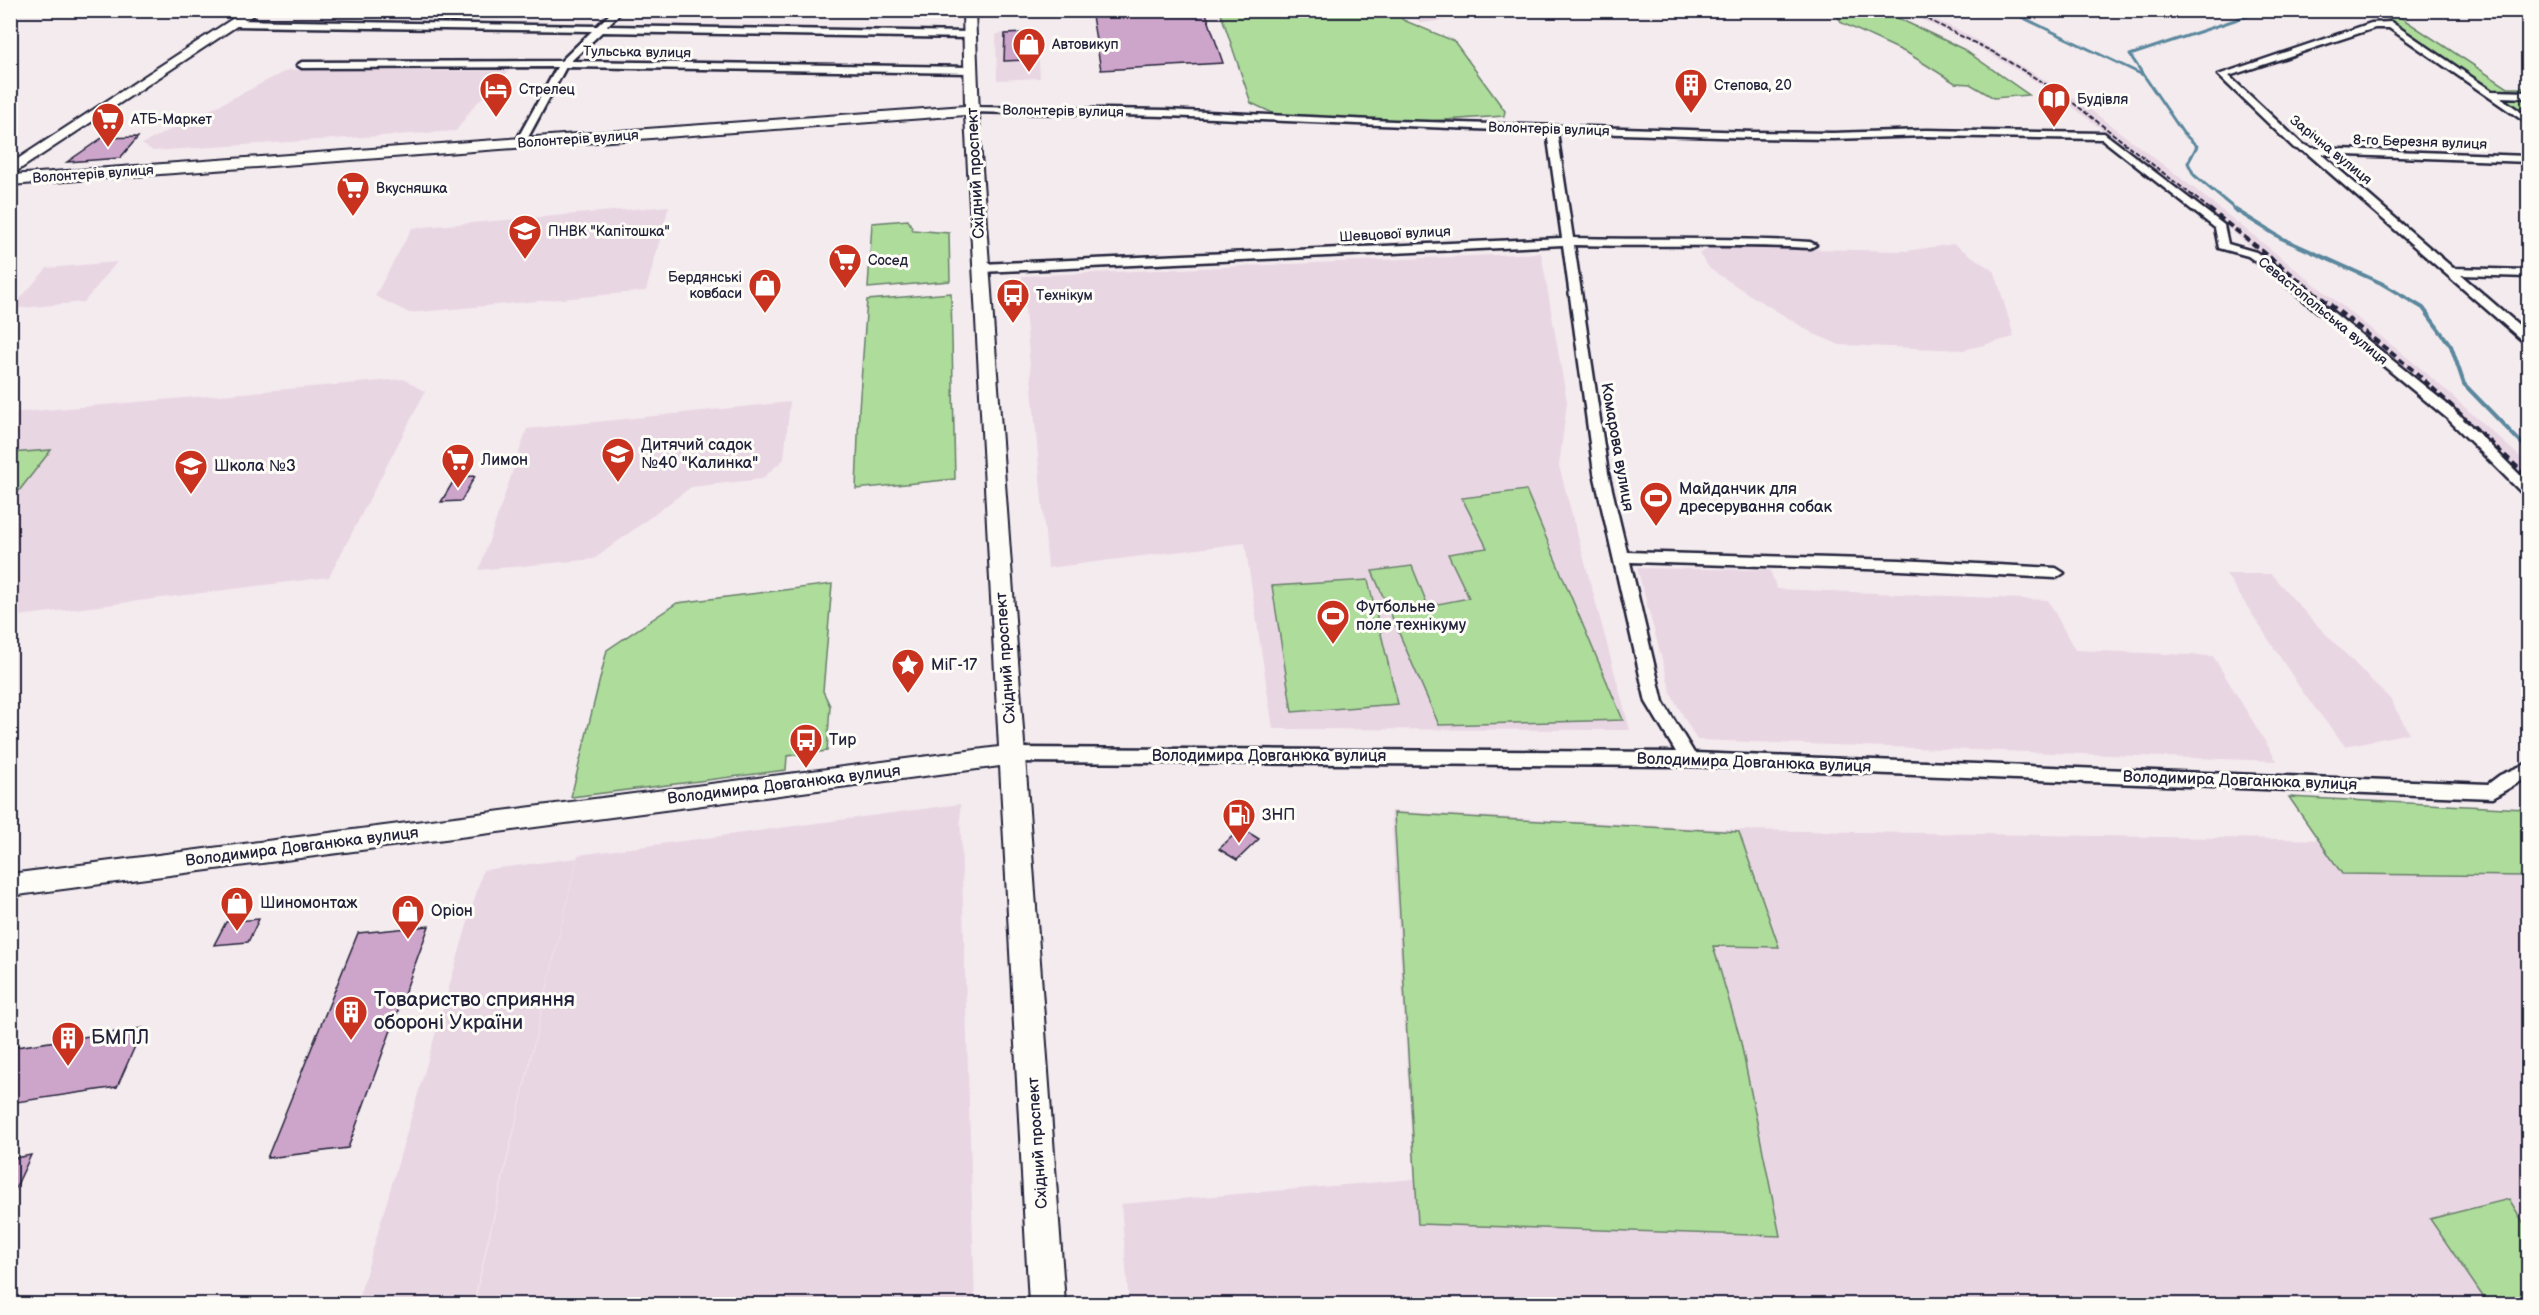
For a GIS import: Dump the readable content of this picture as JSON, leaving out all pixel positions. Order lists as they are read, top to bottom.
{
  "streets": {
    "main road": ["Волонтерів вулиця", "Східний проспект", "Володимира Довганюка вулиця"],
    "street": [
      "Тульська вулиця",
      "8-го Березня вулиця",
      "Зарічна вулиця",
      "Шевцової вулиця",
      "Севастопольська вулиця",
      "Комарова вулиця"
    ]
  },
  "crossings": [
    ["Тульська вулиця", "Східний проспект"],
    ["Волонтерів вулиця", "Східний проспект"],
    ["Волонтерів вулиця", "Севастопольська вулиця"],
    ["Волонтерів вулиця", "Комарова вулиця"],
    ["8-го Березня вулиця", "Зарічна вулиця"],
    ["Східний проспект", "Шевцової вулиця"],
    ["Східний проспект", "Володимира Довганюка вулиця"],
    ["Шевцової вулиця", "Комарова вулиця"],
    ["Комарова вулиця", "Володимира Довганюка вулиця"]
  ],
  "places": {
    "shop": [
      "Автовикуп",
      "Бердянські ковбаси",
      "Шиномонтаж",
      "Оріон"
    ],
    "building": ["Степова, 20", "Товариство сприяння обороні України", "БМПЛ"],
    "hotel": ["Стрелец"],
    "library": ["Будівля"],
    "supermarket": [
      "АТБ-Маркет",
      "Вкусняшка",
      "Сосед",
      "Лимон"
    ],
    "school or university": ["ПНВК \"Капітошка\"", "Дитячий садок №40 \"Калинка\"", "Школа №3"],
    "bus stop": ["Технікум", "Тир"],
    "sports": ["Майданчик для дресерування собак", "Футбольне поле технікуму"],
    "place": ["МіГ-17"],
    "fuel station": ["ЗНП"]
  }
}
